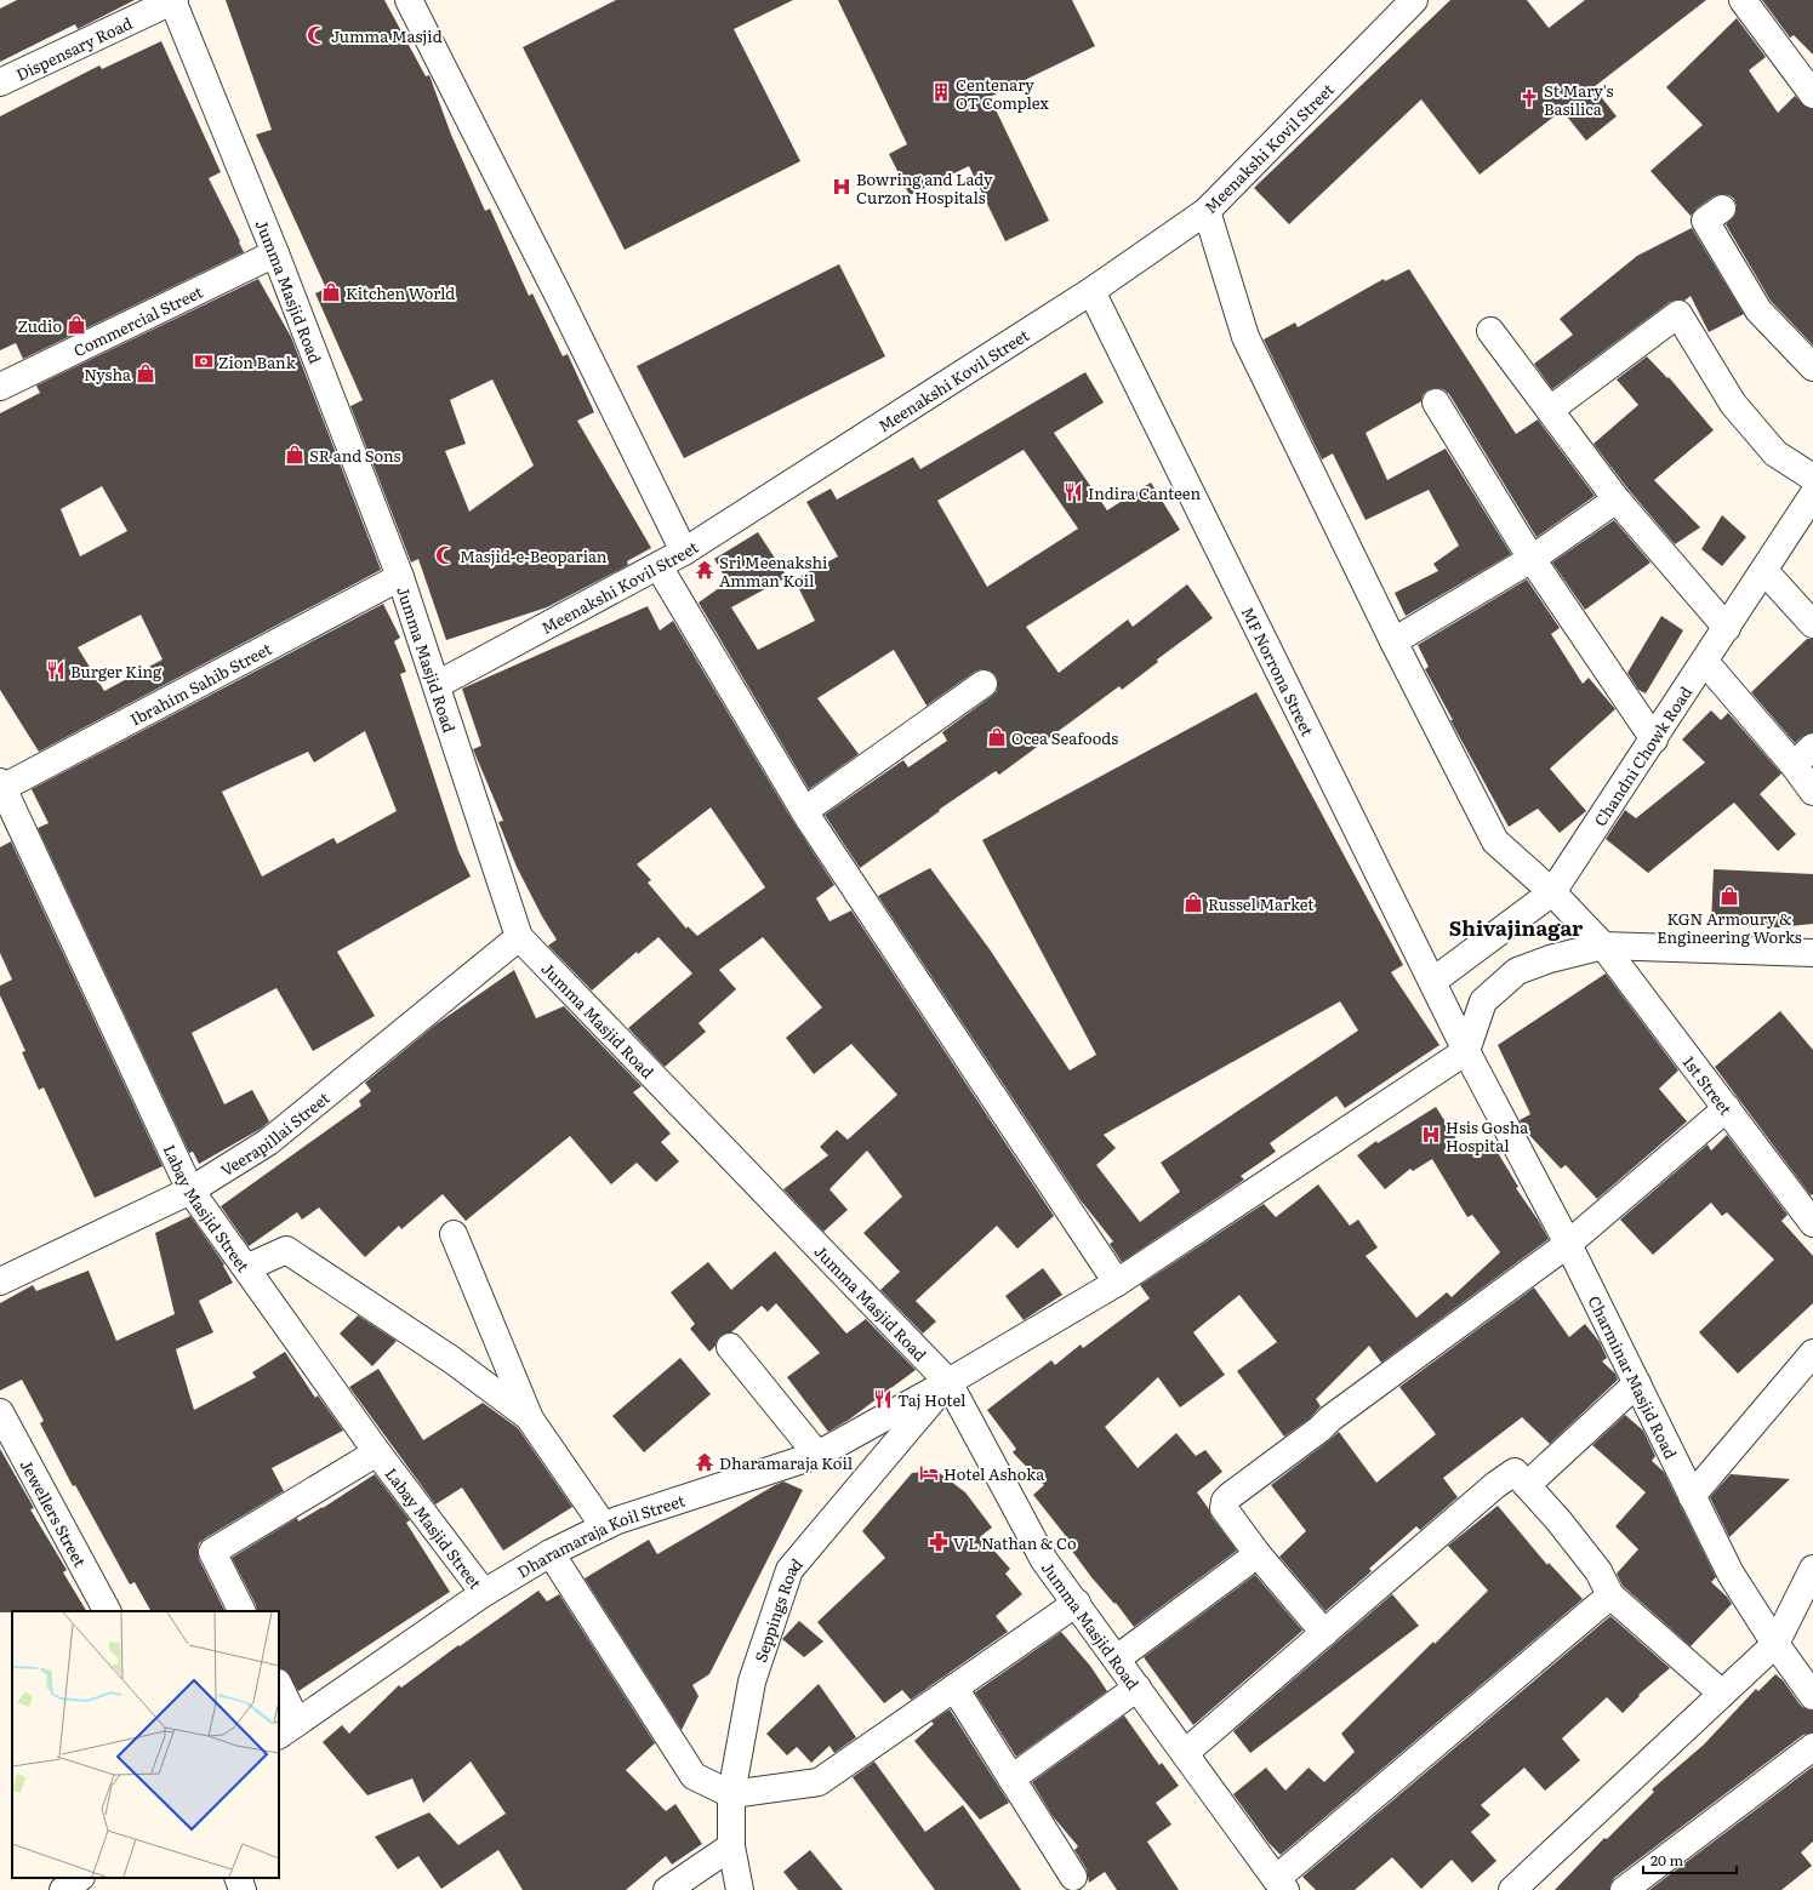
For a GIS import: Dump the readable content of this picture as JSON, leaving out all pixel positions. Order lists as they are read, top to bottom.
{
  "streets": {
    "street": [
      "Dispensary Road",
      "Meenakshi Kovil Street",
      "Jumma Masjid Road",
      "Commercial Street",
      "MF Norrona Street",
      "Ibrahim Sahib Street",
      "Chandni Chowk Road",
      "1st Street",
      "Veerapillai Street",
      "Labay Masjid Street",
      "Charminar Masjid Road",
      "Jewellers Street",
      "Dharamaraja Koil Street",
      "Seppings Road"
    ]
  },
  "crossings": [
    ["Dispensary Road", "Jumma Masjid Road"],
    ["Meenakshi Kovil Street", "Jumma Masjid Road"],
    ["Meenakshi Kovil Street", "MF Norrona Street"],
    ["Jumma Masjid Road", "Commercial Street"],
    ["Jumma Masjid Road", "Ibrahim Sahib Street"],
    ["Jumma Masjid Road", "Veerapillai Street"],
    ["Jumma Masjid Road", "Dharamaraja Koil Street"],
    ["Jumma Masjid Road", "Seppings Road"],
    ["MF Norrona Street", "Chandni Chowk Road"],
    ["MF Norrona Street", "Charminar Masjid Road"],
    ["MF Norrona Street", "Dharamaraja Koil Street"],
    ["Ibrahim Sahib Street", "Labay Masjid Street"],
    ["Chandni Chowk Road", "1st Street"],
    ["Veerapillai Street", "Labay Masjid Street"],
    ["Labay Masjid Street", "Dharamaraja Koil Street"],
    ["Charminar Masjid Road", "Dharamaraja Koil Street"],
    ["Dharamaraja Koil Street", "Seppings Road"]
  ],
  "districts": ["Shivajinagar"],
  "places": {
    "mosque": ["Jumma Masjid", "Masjid-e-Beoparian"],
    "building": ["Centenary OT Complex"],
    "church": ["St Mary's Basilica"],
    "hospital": ["Bowring and Lady Curzon Hospitals", "Hsis Gosha Hospital"],
    "shop": [
      "Kitchen World",
      "Zudio",
      "Nysha",
      "SR and Sons",
      "Ocea Seafoods",
      "KGN Armoury & Engineering Works",
      "Russel Market"
    ],
    "bank": ["Zion Bank"],
    "restaurant": ["Indira Canteen", "Burger King", "Taj Hotel"],
    "temple": ["Sri Meenakshi Amman Koil", "Dharamaraja Koil"],
    "hotel": ["Hotel Ashoka"],
    "pharmacy": ["V L Nathan & Co"]
  },
  "scale_bar": "20 m"
}
